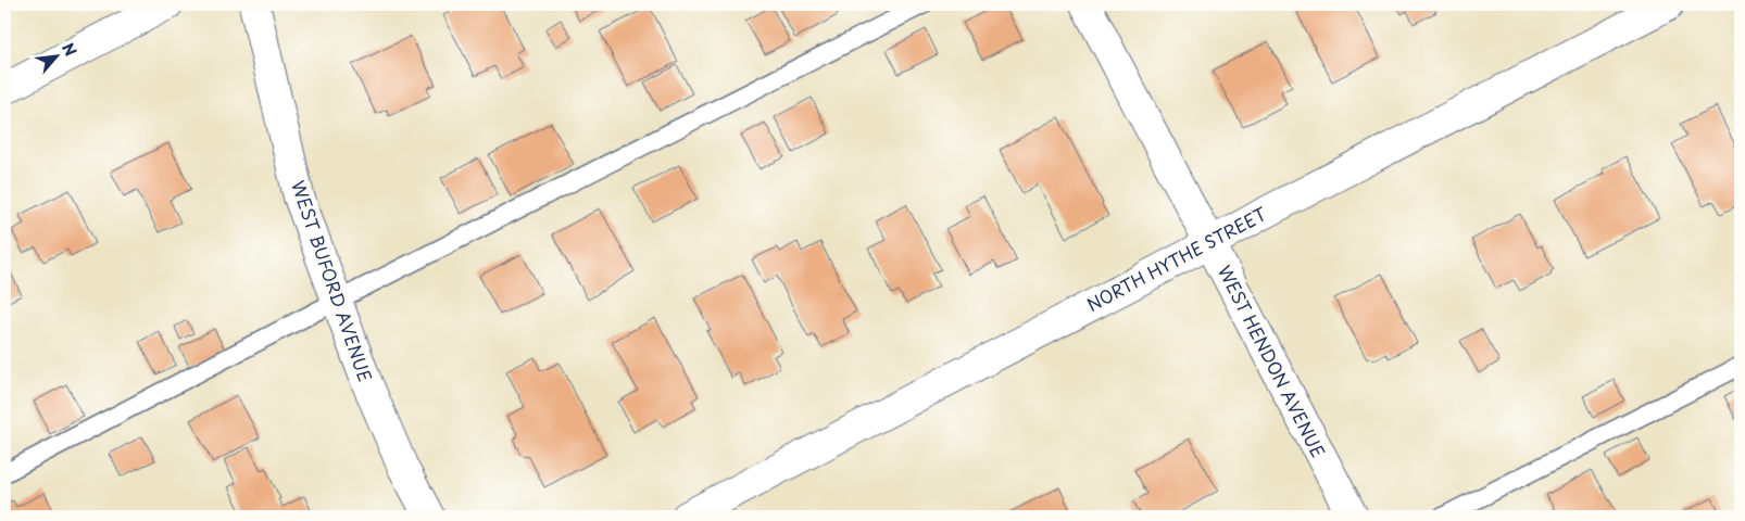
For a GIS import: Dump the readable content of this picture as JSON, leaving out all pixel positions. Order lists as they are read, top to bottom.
{
  "streets": {
    "street": ["NORTH HYTHE STREET", "WEST BUFORD AVENUE", "WEST HENDON AVENUE"]
  },
  "crossings": [
    ["NORTH HYTHE STREET", "WEST HENDON AVENUE"]
  ],
  "north": "top right"
}
